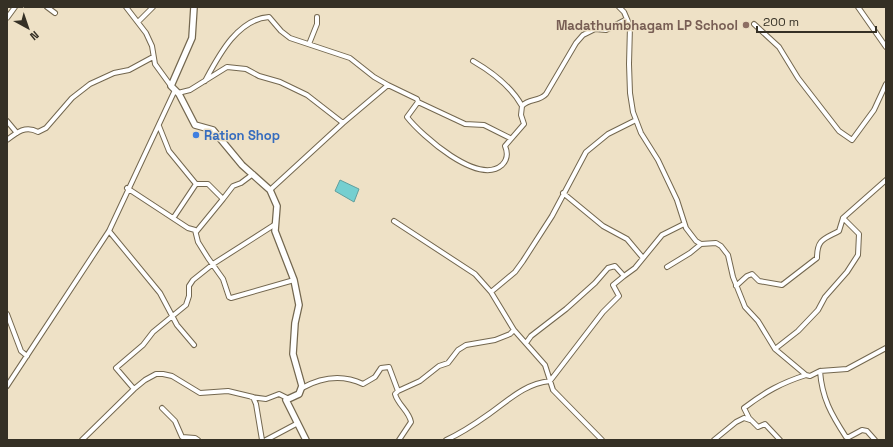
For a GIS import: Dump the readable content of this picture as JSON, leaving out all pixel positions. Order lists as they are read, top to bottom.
{
  "places": ["Madathumbhagam LP School", "Ration Shop"],
  "scale_bar": "200 m",
  "north": "bottom right"
}
